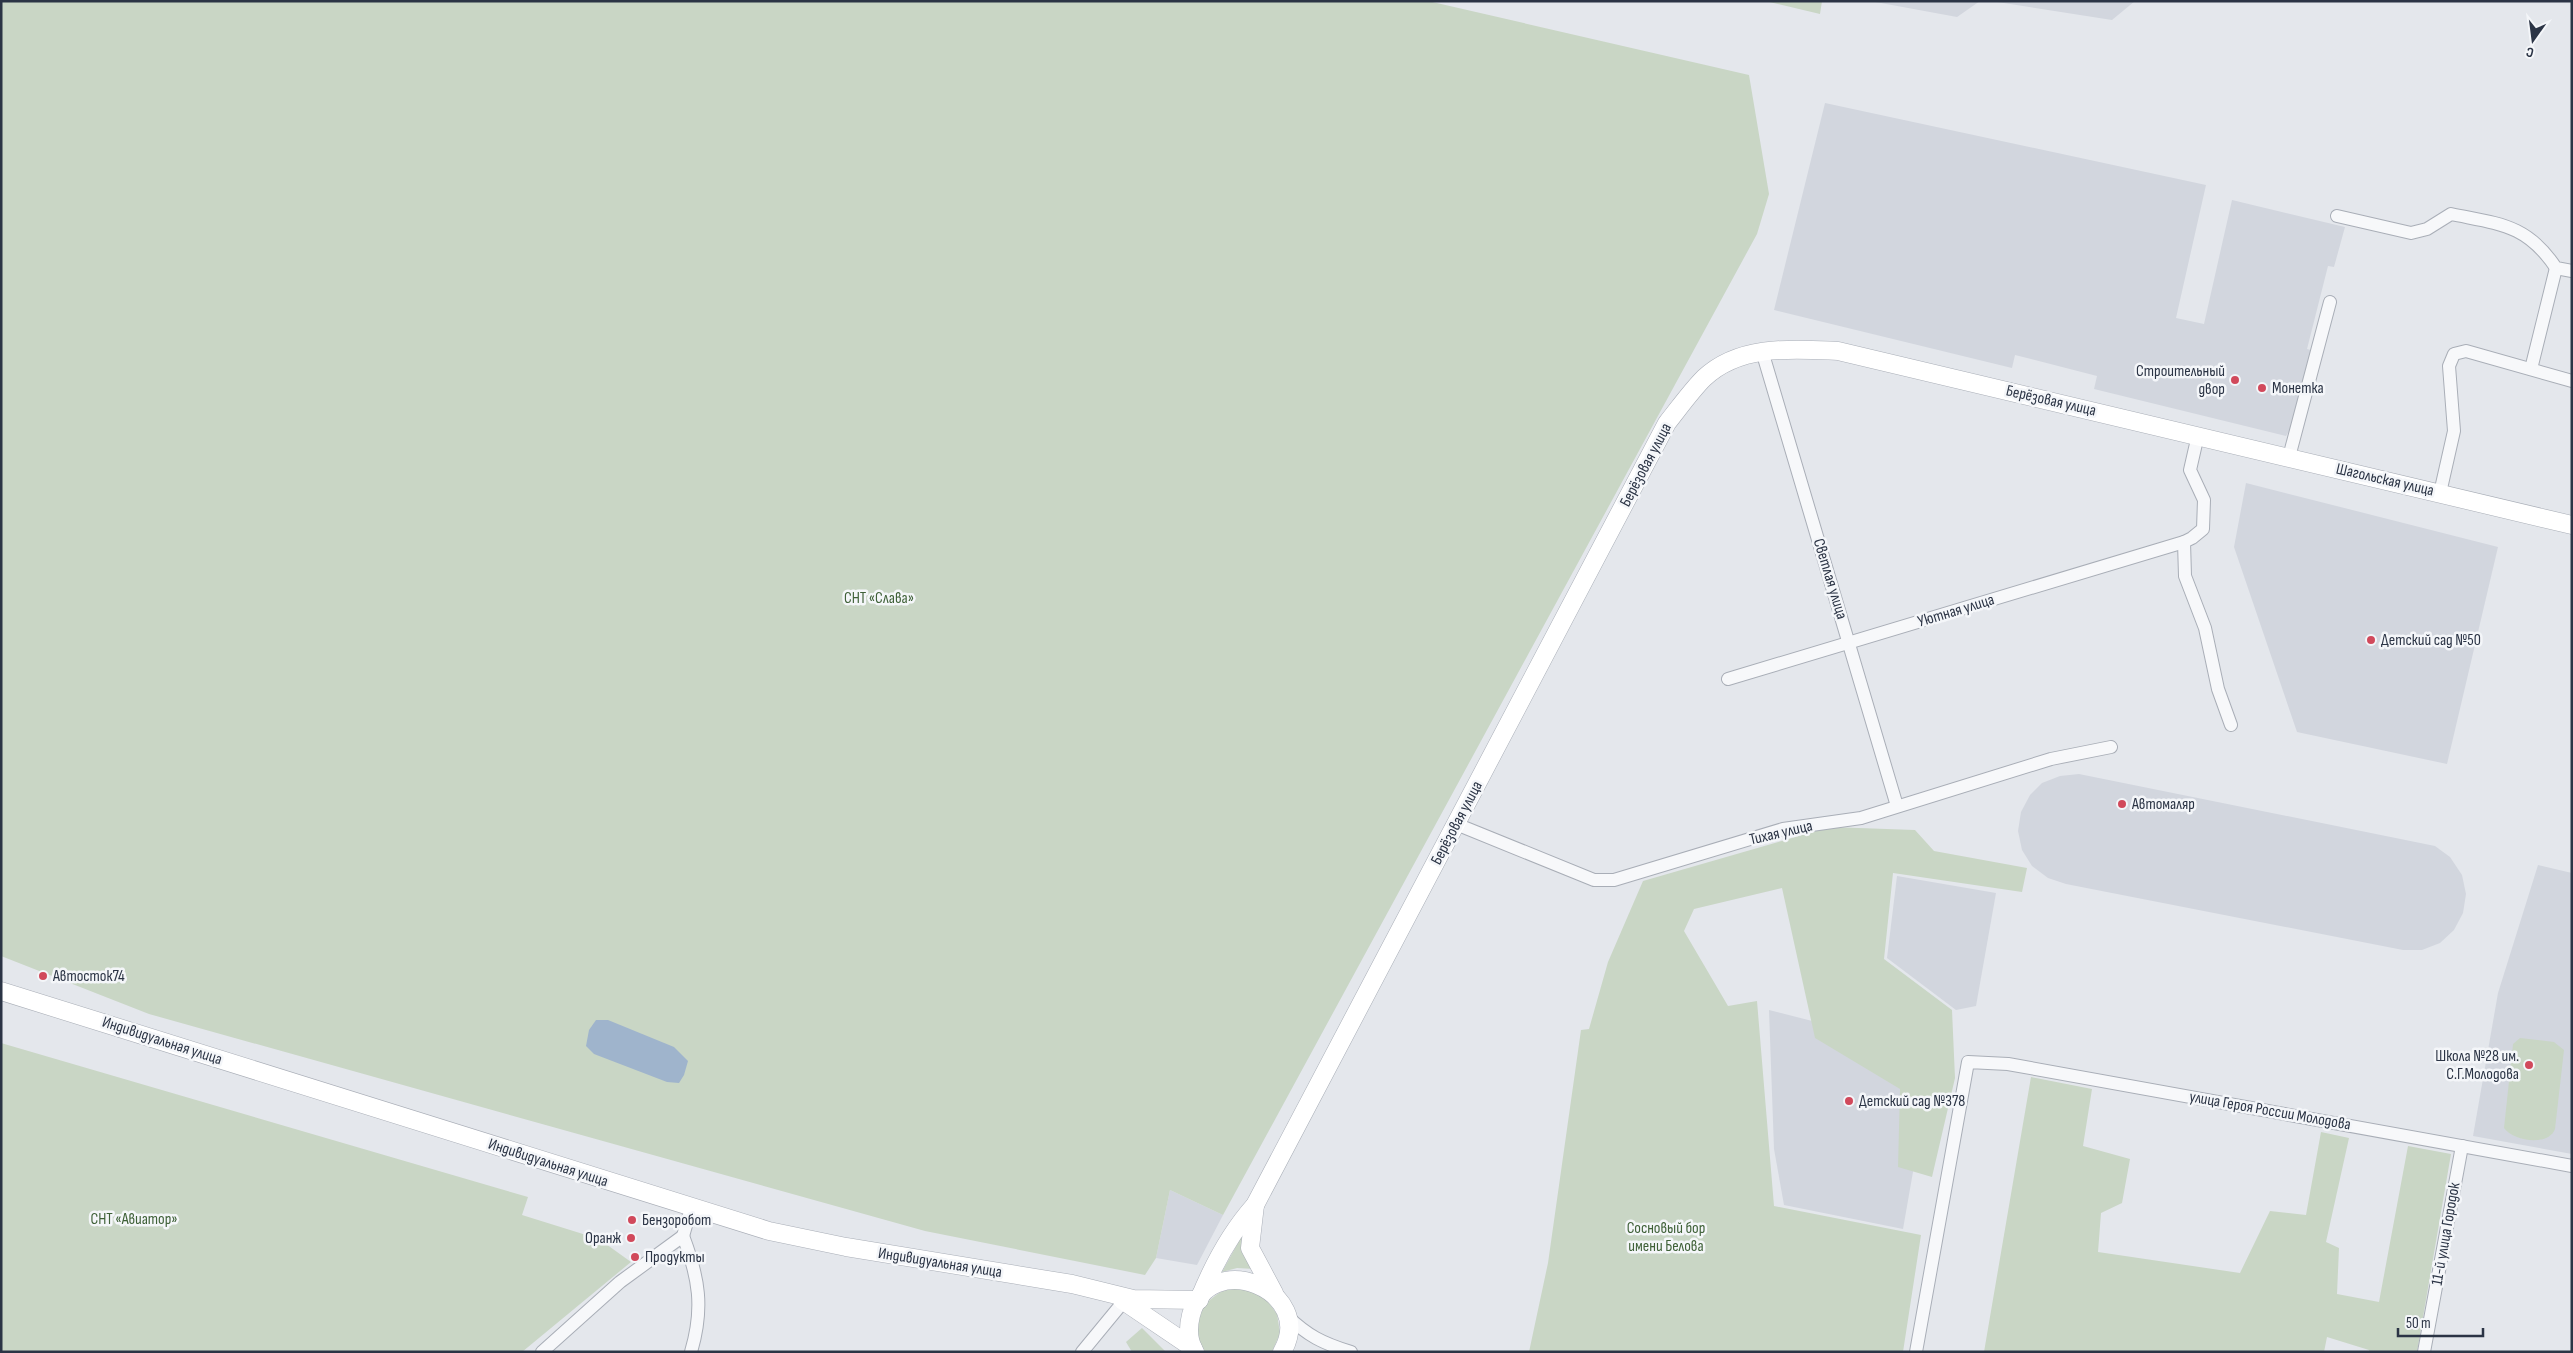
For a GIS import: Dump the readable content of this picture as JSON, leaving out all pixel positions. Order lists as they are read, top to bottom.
{
  "streets": {
    "main road": ["Берёзовая улица", "Шагольская улица", "Индивидуальная улица"],
    "street": [
      "Светлая улица",
      "Уютная улица",
      "Тихая улица",
      "улица Героя России Молодова",
      "11-й улица Городок"
    ]
  },
  "crossings": [
    ["Берёзовая улица", "Шагольская улица"],
    ["Берёзовая улица", "Светлая улица"],
    ["Берёзовая улица", "Тихая улица"],
    ["Берёзовая улица", "Индивидуальная улица"],
    ["Светлая улица", "Уютная улица"],
    ["Светлая улица", "Тихая улица"],
    ["улица Героя России Молодова", "11-й улица Городок"]
  ],
  "parks": ["СНТ «Слава»", "СНТ «Авиатор»", "Сосновый бор имени Белова"],
  "places": [
    "Строительный двор",
    "Монетка",
    "Детский сад №50",
    "Автомаляр",
    "Автосток74",
    "Школа №28 им. С.Г.Молодова",
    "Детский сад №378",
    "Бензоробот",
    "Оранж",
    "Продукты"
  ],
  "scale_bar": "50 m",
  "north": "bottom"
}
